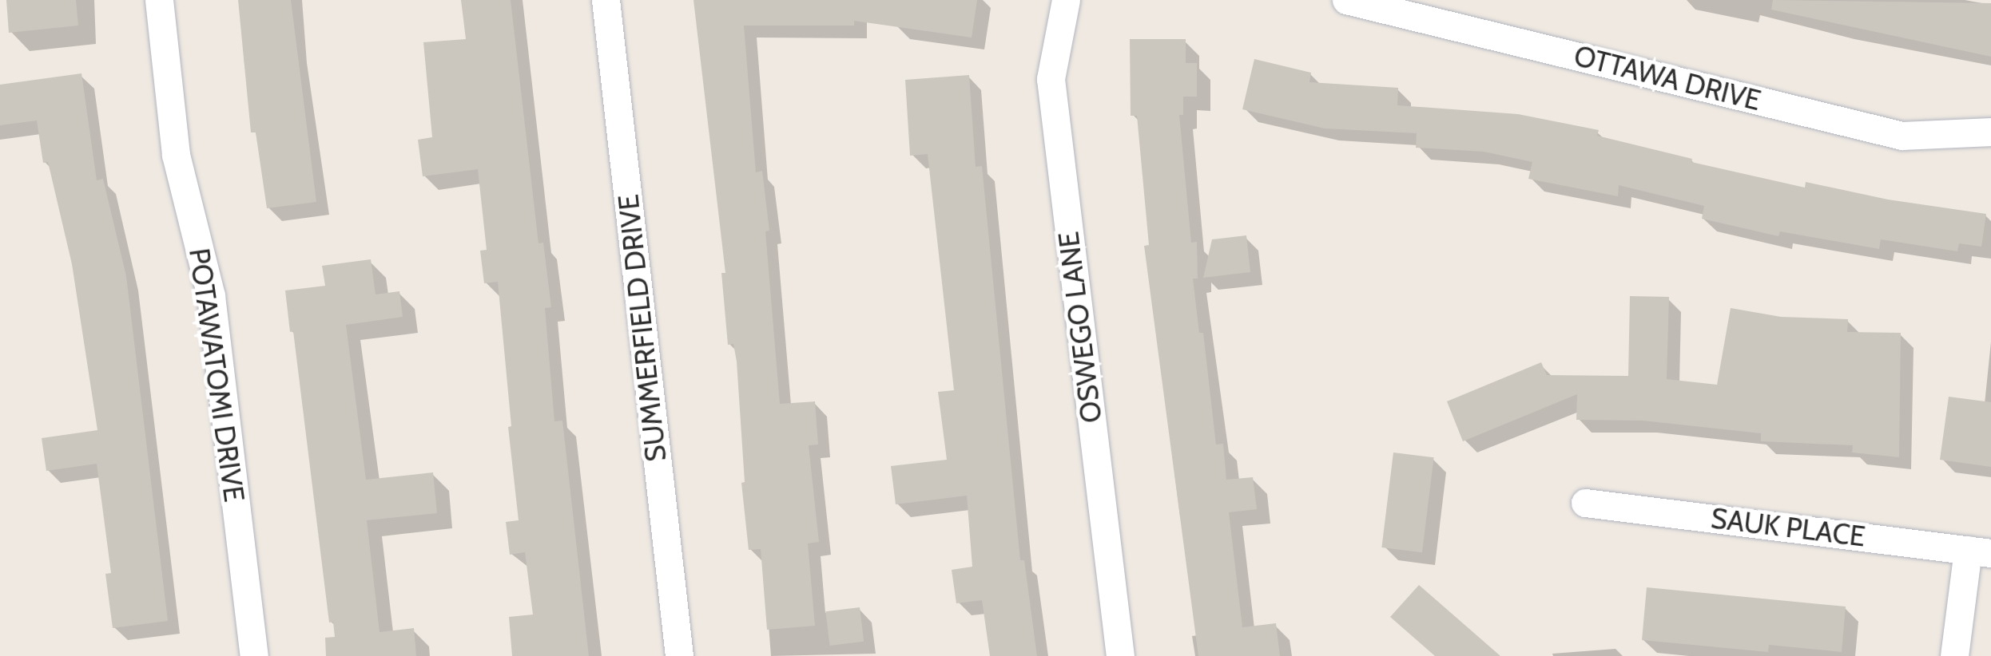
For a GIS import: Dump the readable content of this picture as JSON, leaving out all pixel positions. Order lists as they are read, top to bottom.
{
  "streets": {
    "street": [
      "OTTAWA DRIVE",
      "OSWEGO LANE",
      "SUMMERFIELD DRIVE",
      "POTAWATOMI DRIVE",
      "SAUK PLACE"
    ]
  }
}
